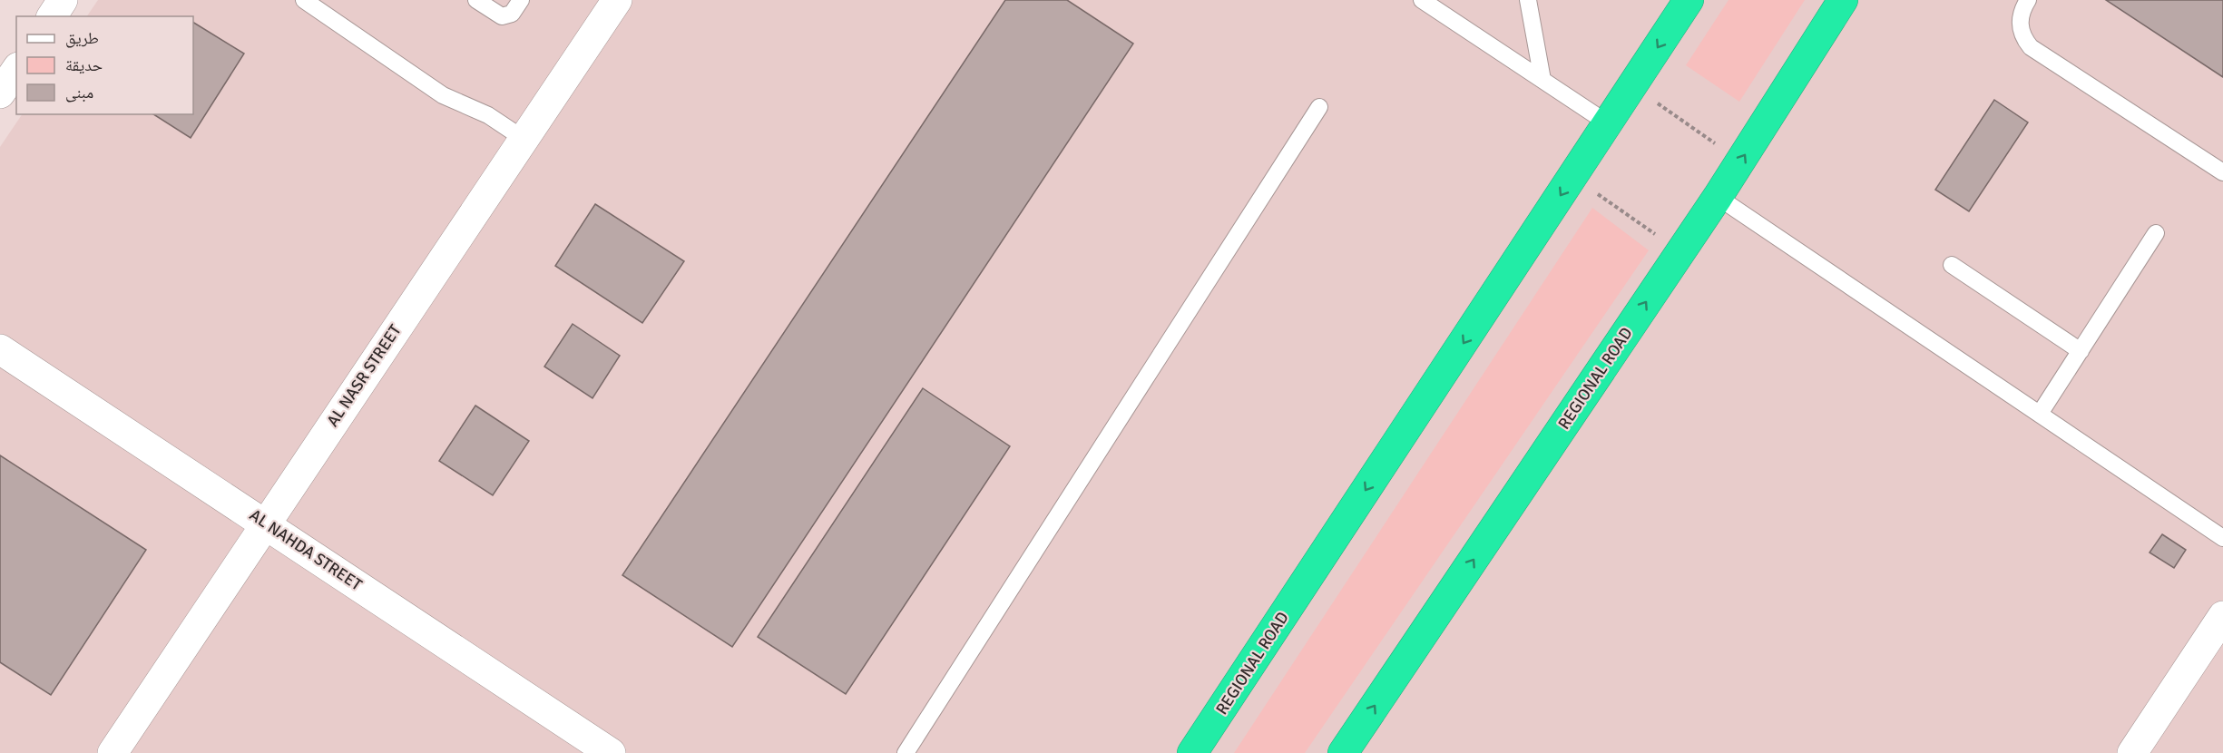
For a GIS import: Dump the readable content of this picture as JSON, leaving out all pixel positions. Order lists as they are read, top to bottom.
{
  "streets": {
    "highway": ["REGIONAL ROAD"],
    "street": ["AL NASR STREET", "AL NAHDA STREET"]
  },
  "crossings": [
    ["AL NASR STREET", "AL NAHDA STREET"]
  ],
  "legend": ["طريق", "حديقة", "مبنى"]
}
